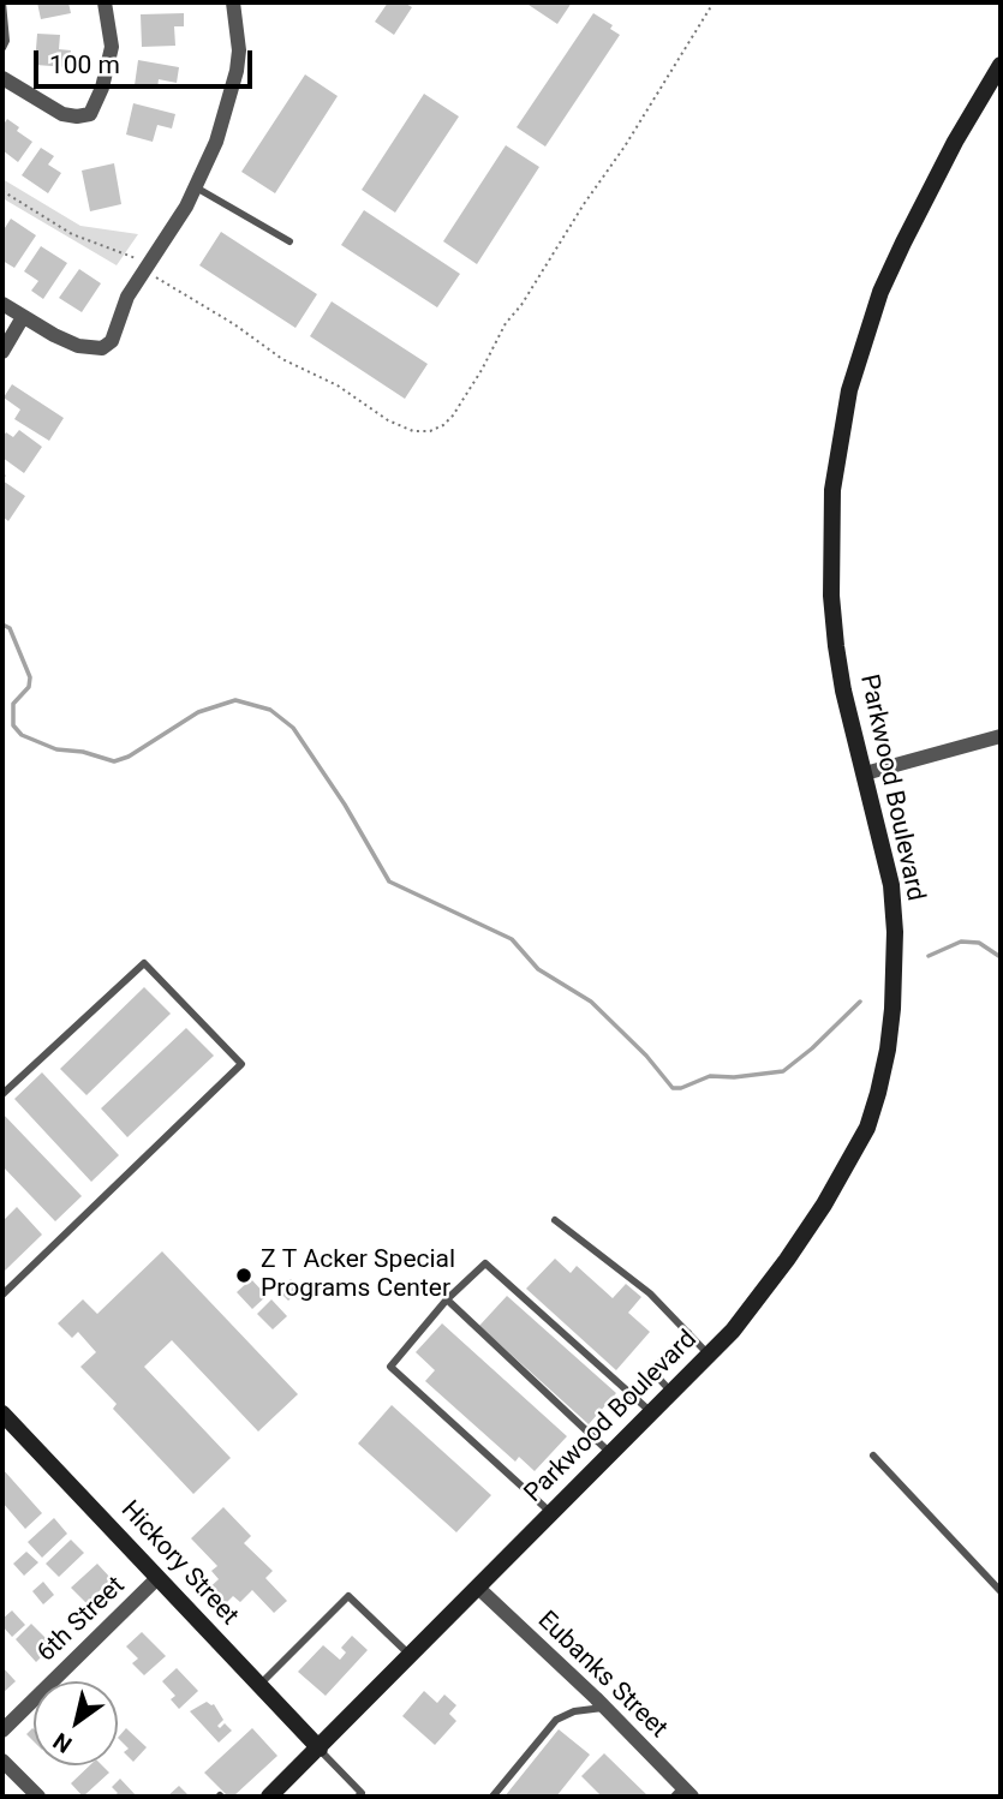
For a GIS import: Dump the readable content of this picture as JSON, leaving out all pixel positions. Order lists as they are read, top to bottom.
{
  "streets": {
    "main road": ["Parkwood Boulevard", "Hickory Street"],
    "street": ["6th Street", "Eubanks Street"]
  },
  "crossings": [
    ["Parkwood Boulevard", "Hickory Street"],
    ["Parkwood Boulevard", "Eubanks Street"],
    ["Hickory Street", "6th Street"]
  ],
  "places": ["Z T Acker Special Programs Center"],
  "scale_bar": "100 m",
  "north": "bottom left"
}
